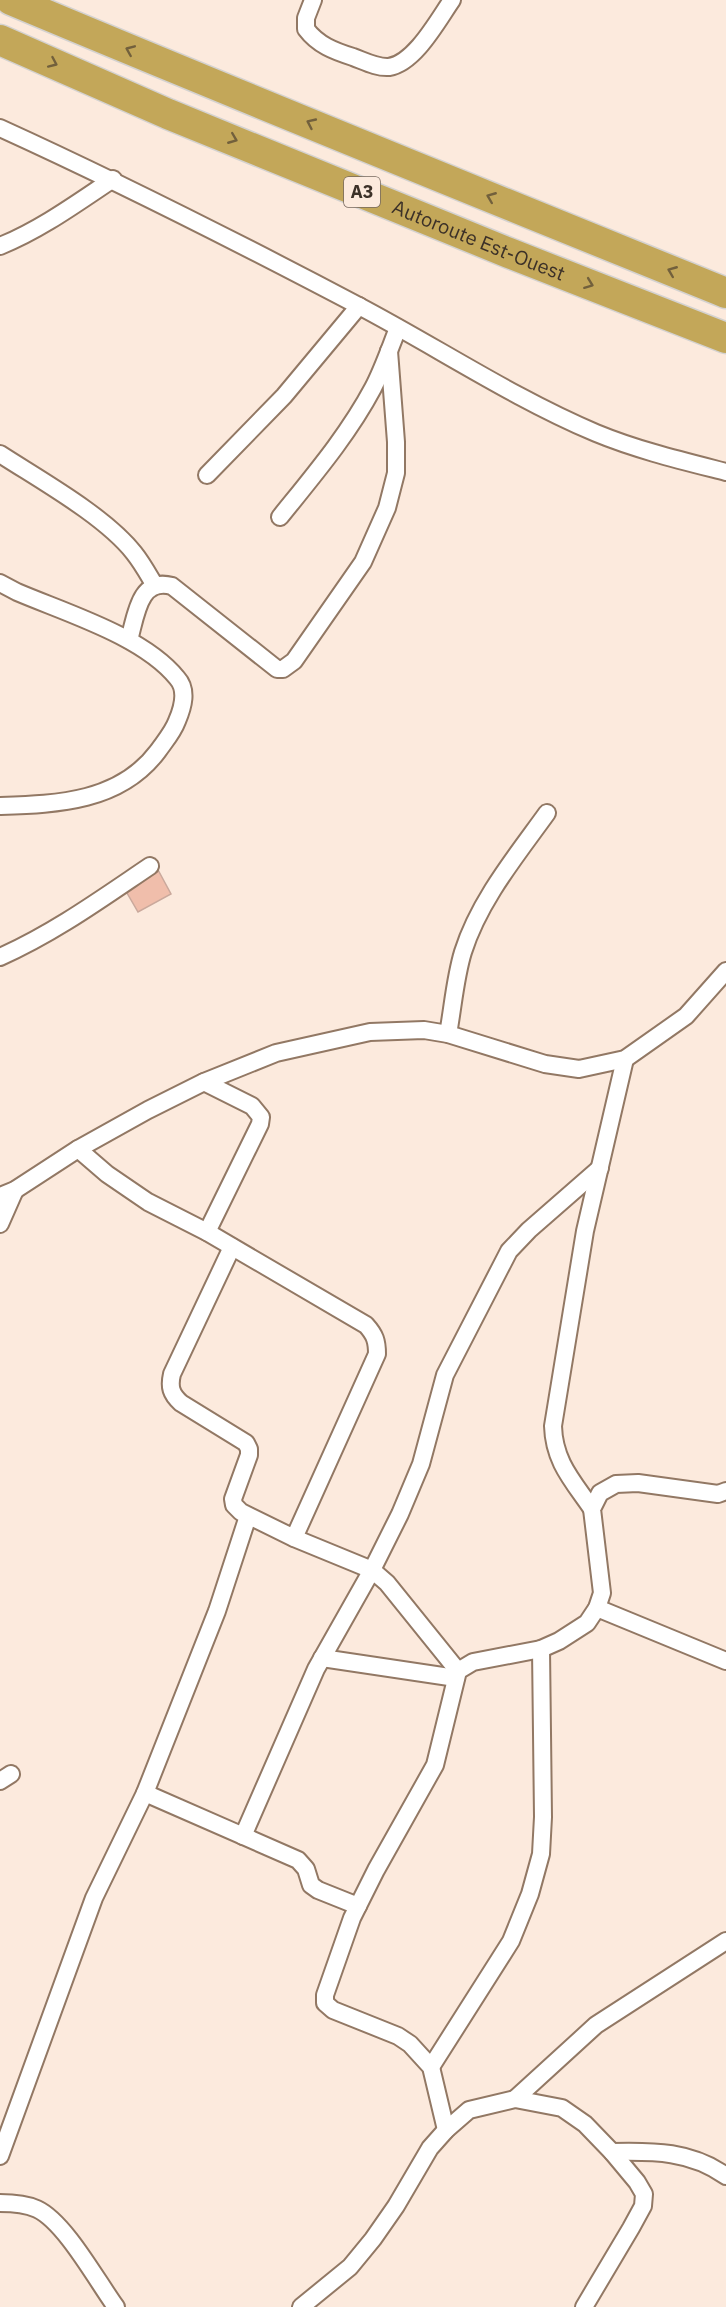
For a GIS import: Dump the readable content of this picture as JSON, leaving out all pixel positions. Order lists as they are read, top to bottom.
{
  "streets": {
    "highway": ["A3", "Autoroute Est-Ouest"]
  }
}
